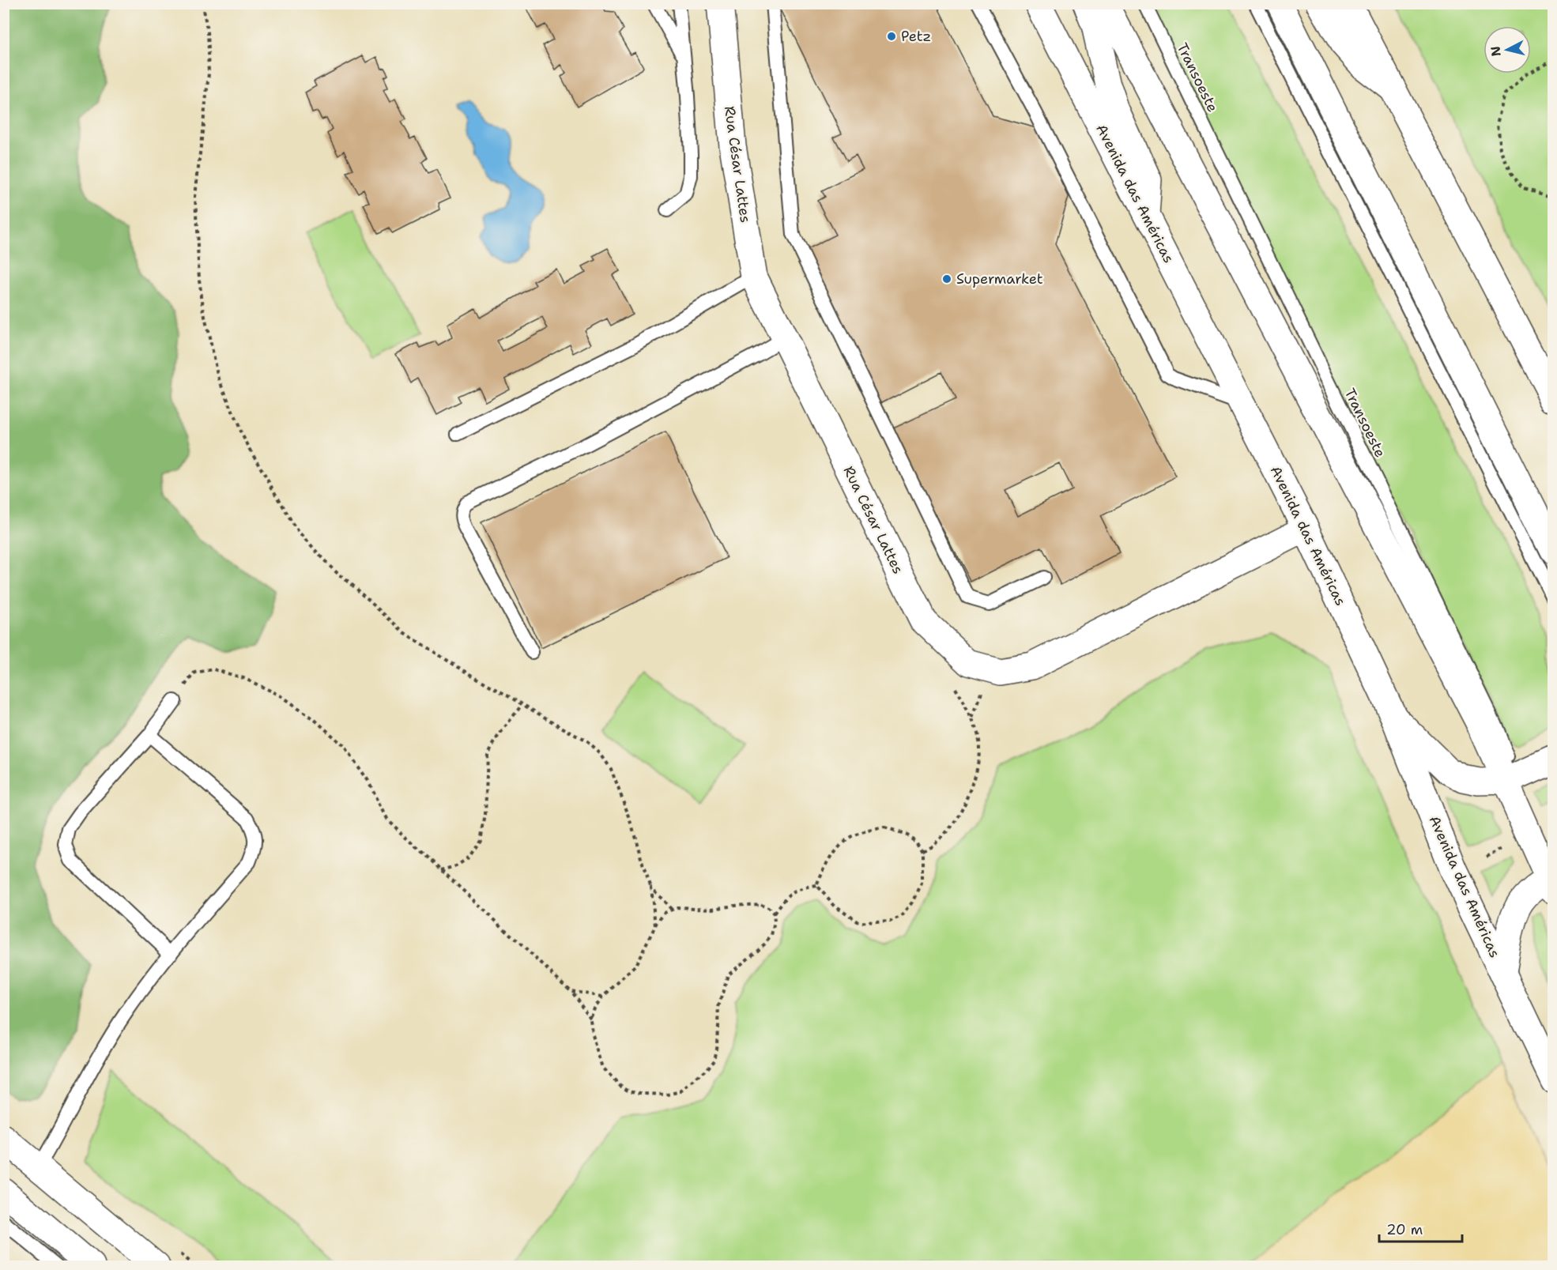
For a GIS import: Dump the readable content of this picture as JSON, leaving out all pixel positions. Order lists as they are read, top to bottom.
{
  "streets": {
    "main road": ["Rua César Lattes", "Avenida das Américas"],
    "lane": ["Transoeste"]
  },
  "crossings": [
    ["Rua César Lattes", "Avenida das Américas"]
  ],
  "places": ["Petz", "Supermarket"],
  "scale_bar": "20 m",
  "north": "left"
}
